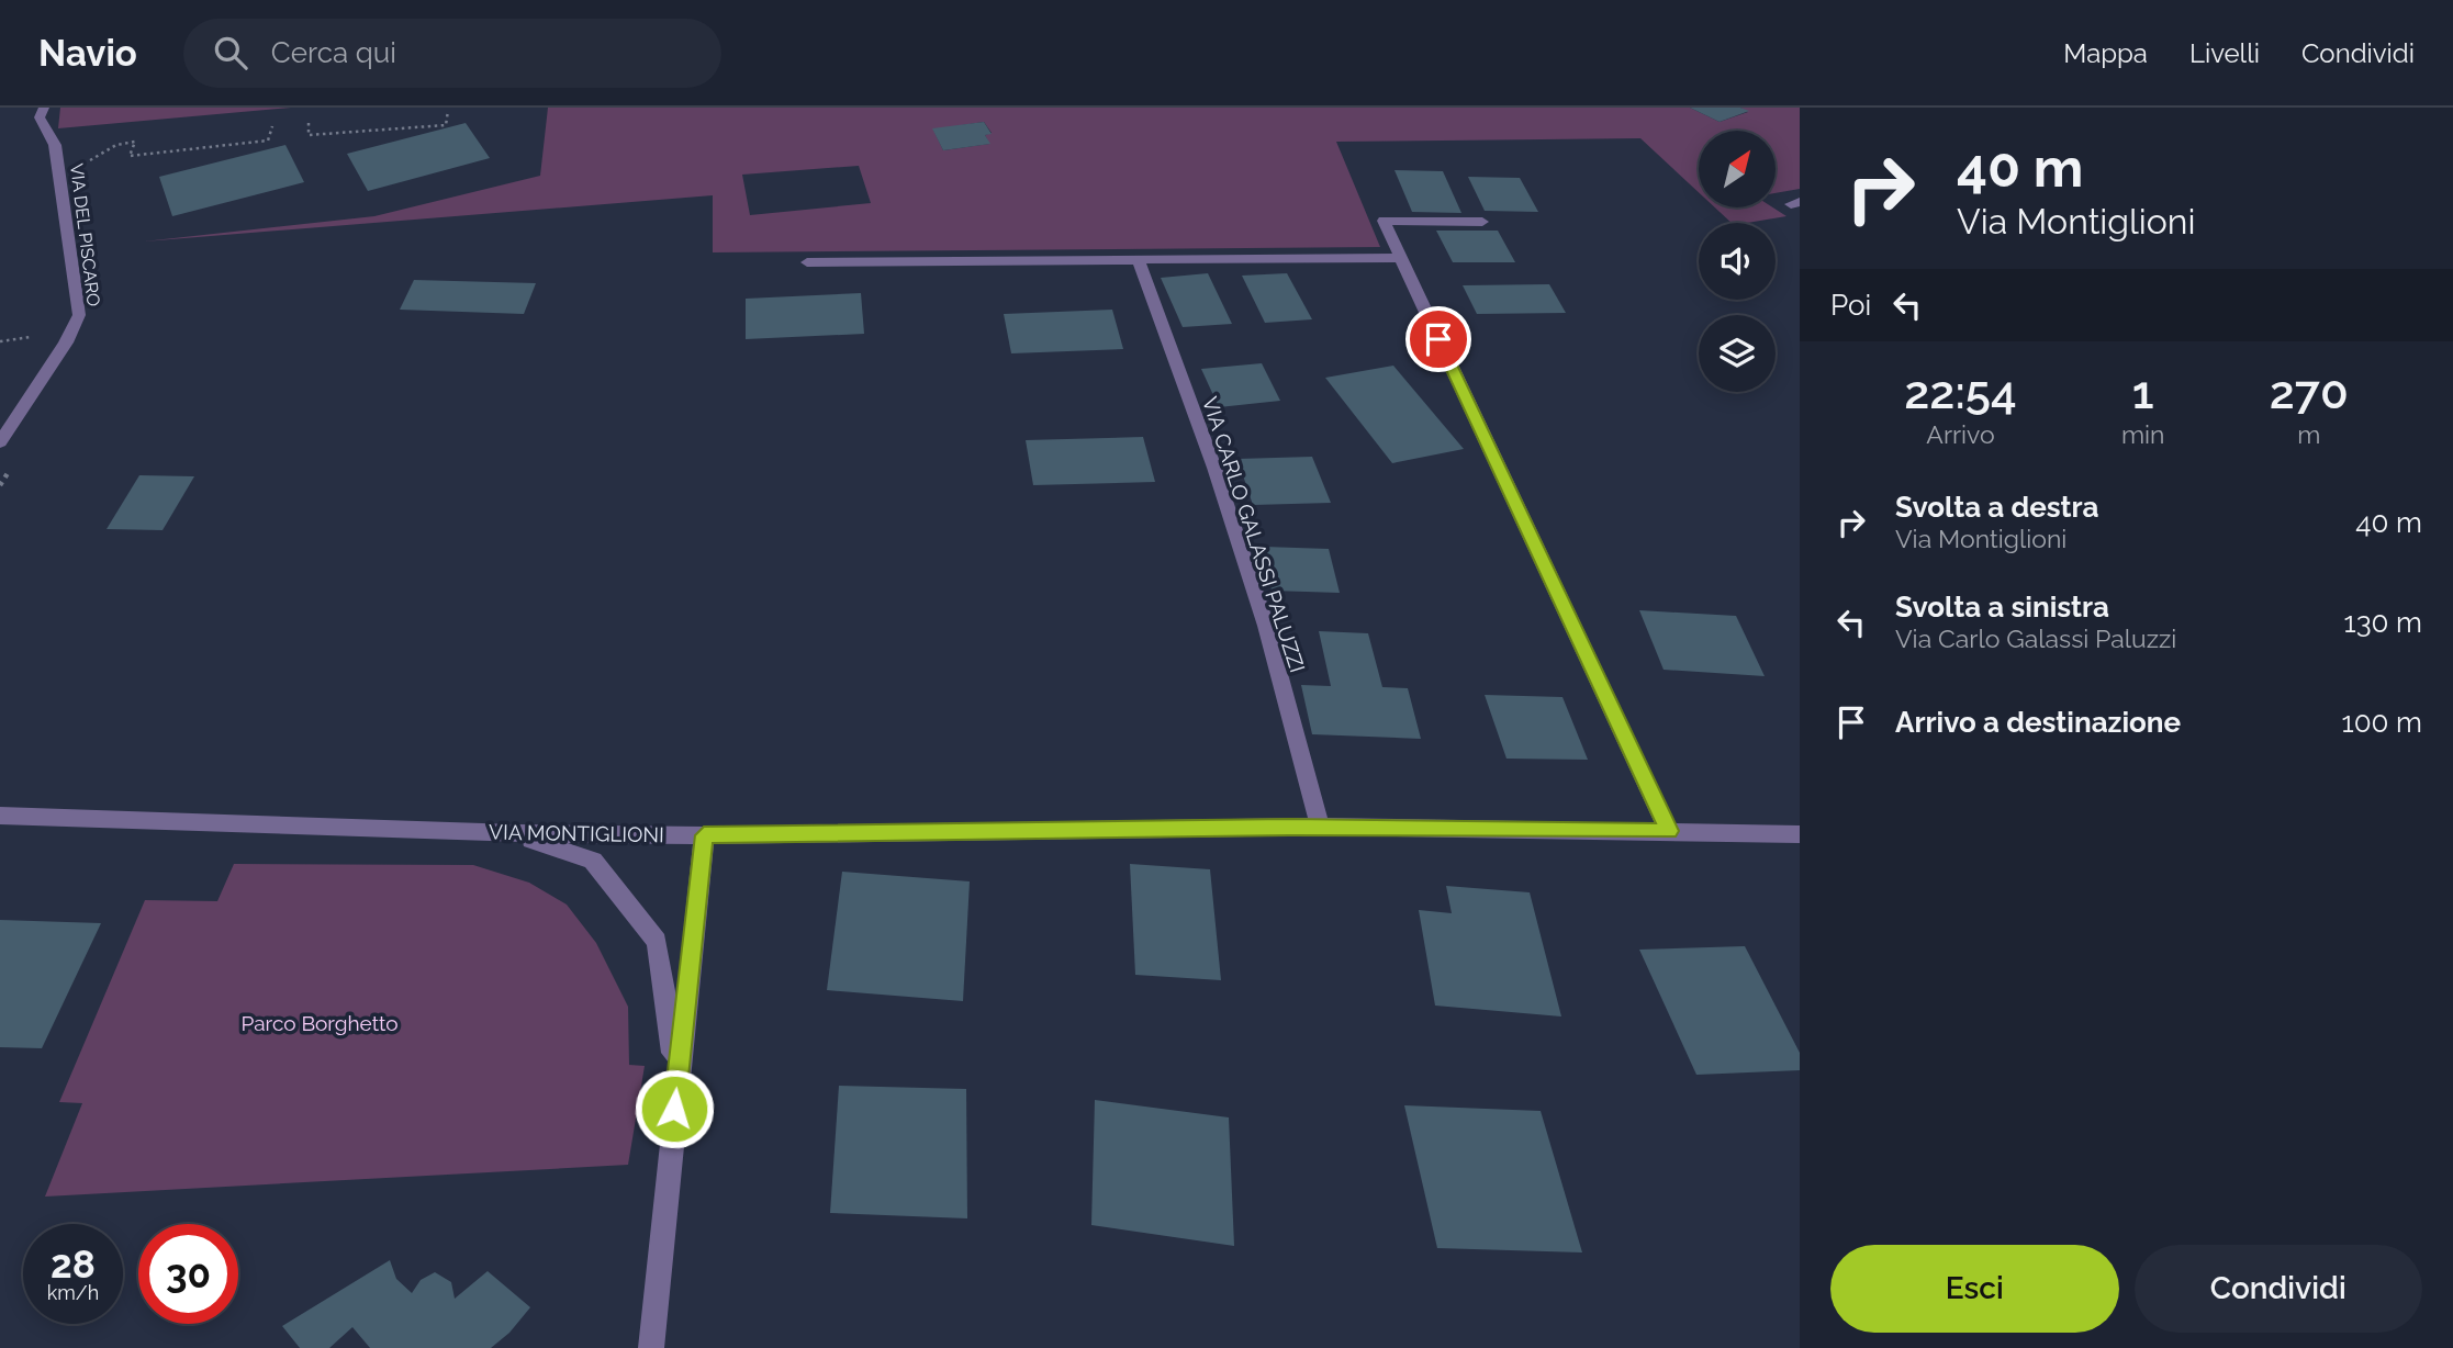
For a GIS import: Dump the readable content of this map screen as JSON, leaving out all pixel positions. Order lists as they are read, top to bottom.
{
  "streets": {
    "street": ["VIA DEL PISCARO", "VIA CARLO GALASSI PALUZZI", "VIA MONTIGLIONI"]
  },
  "crossings": [
    ["VIA CARLO GALASSI PALUZZI", "VIA MONTIGLIONI"]
  ],
  "parks": ["Parco Borghetto"],
  "north": "top right",
  "page": {
    "header": "Navio",
    "search": "Cerca qui",
    "nav": ["Mappa", "Livelli", "Condividi"],
    "turn": ["40 m", "Via Montiglioni"],
    "then": "Poi",
    "eta": [
      "22:54",
      "Arrivo",
      "1",
      "min",
      "270",
      "m"
    ],
    "list": [
      {
        "name": "Svolta a destra",
        "note": "Via Montiglioni",
        "value": "40 m"
      },
      {
        "name": "Svolta a sinistra",
        "note": "Via Carlo Galassi Paluzzi",
        "value": "130 m"
      },
      {
        "name": "Arrivo a destinazione",
        "value": "100 m"
      }
    ],
    "speed": "28 km/h",
    "limit": "30",
    "buttons": ["Esci", "Condividi"]
  }
}
